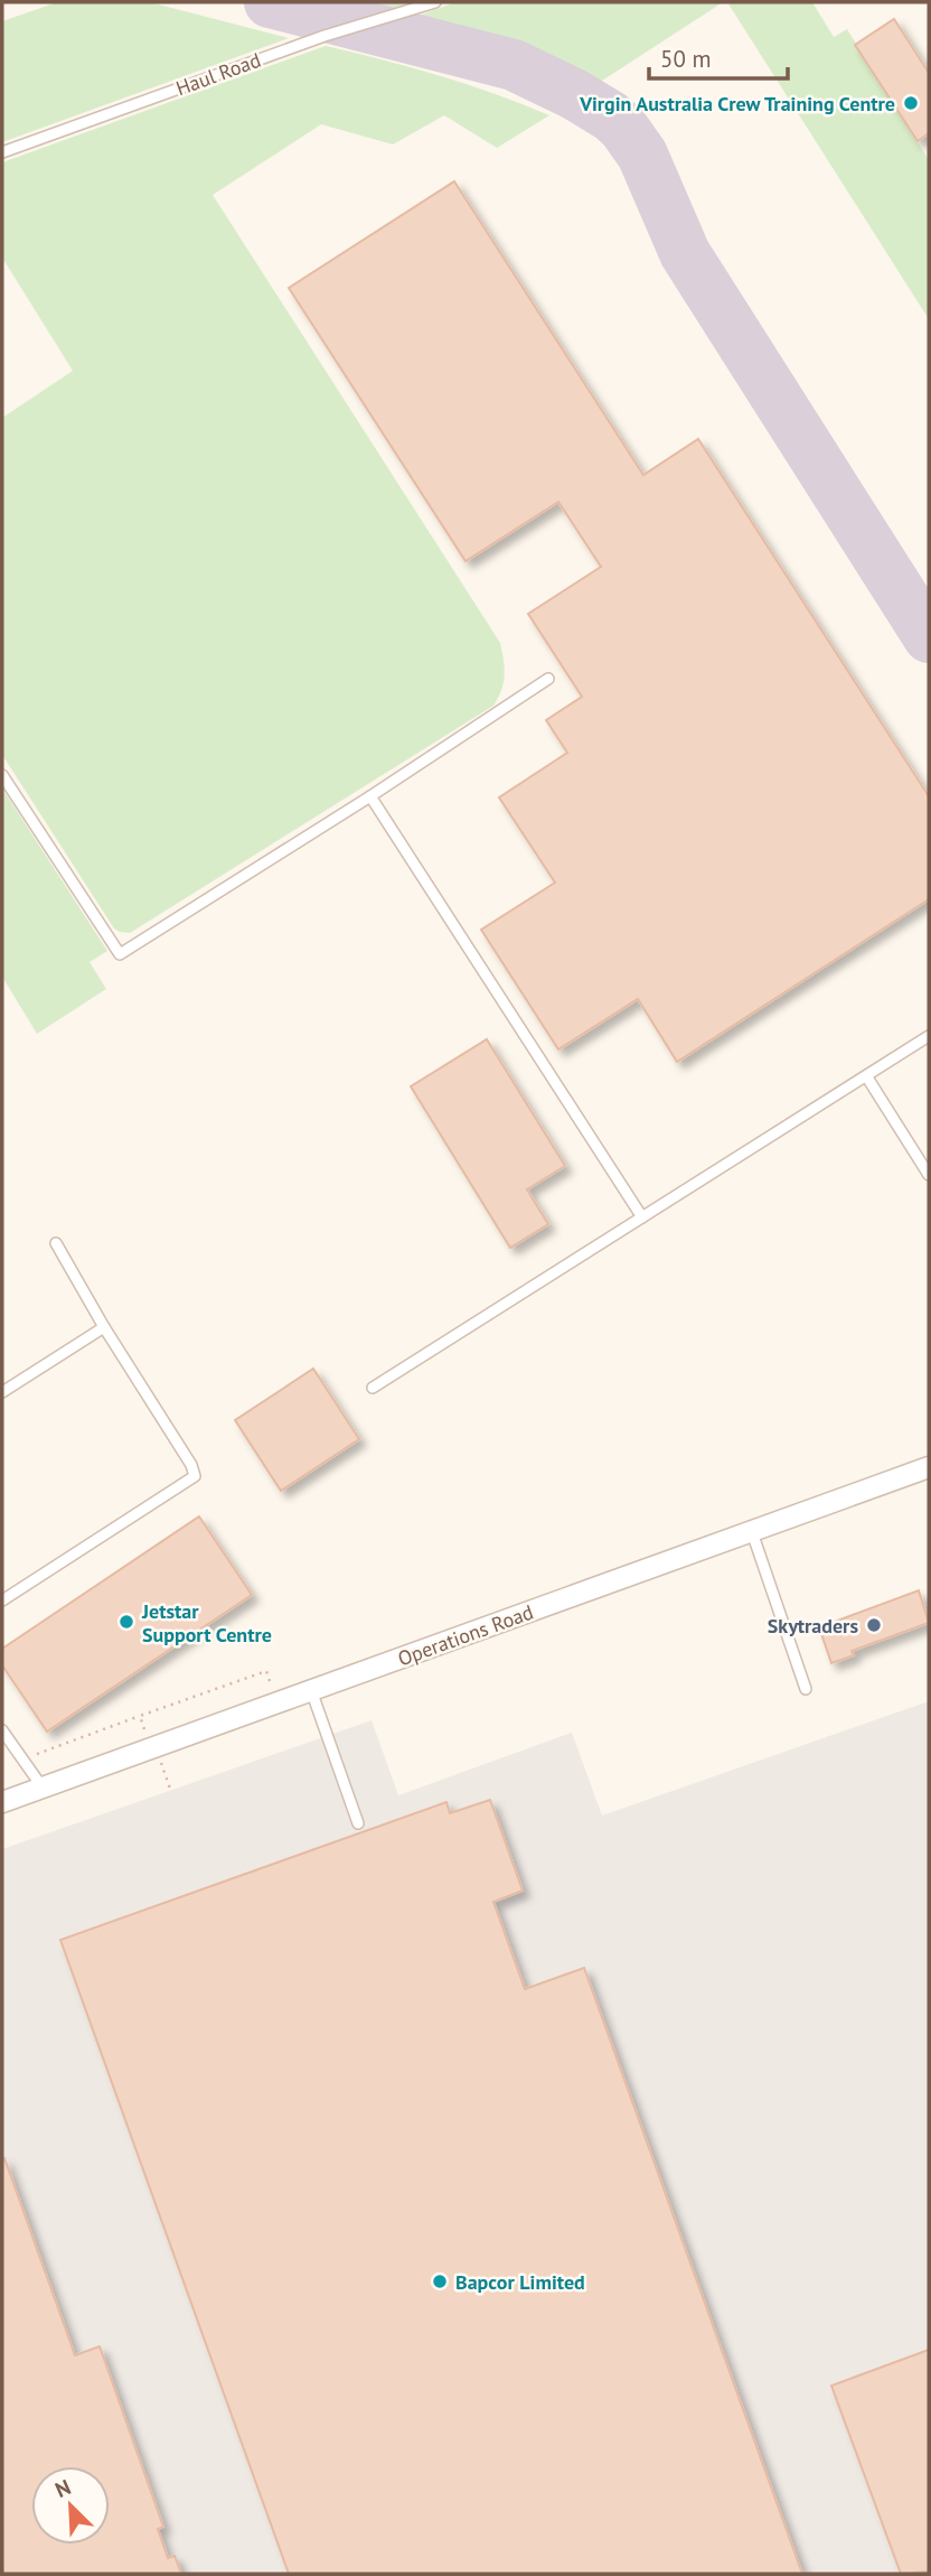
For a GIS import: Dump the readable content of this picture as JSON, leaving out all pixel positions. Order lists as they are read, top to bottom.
{
  "streets": {
    "street": ["Operations Road"],
    "lane": ["Haul Road"]
  },
  "places": [
    "Virgin Australia Crew Training Centre",
    "Jetstar Support Centre",
    "Skytraders",
    "Bapcor Limited"
  ],
  "scale_bar": "50 m",
  "north": "top left"
}
